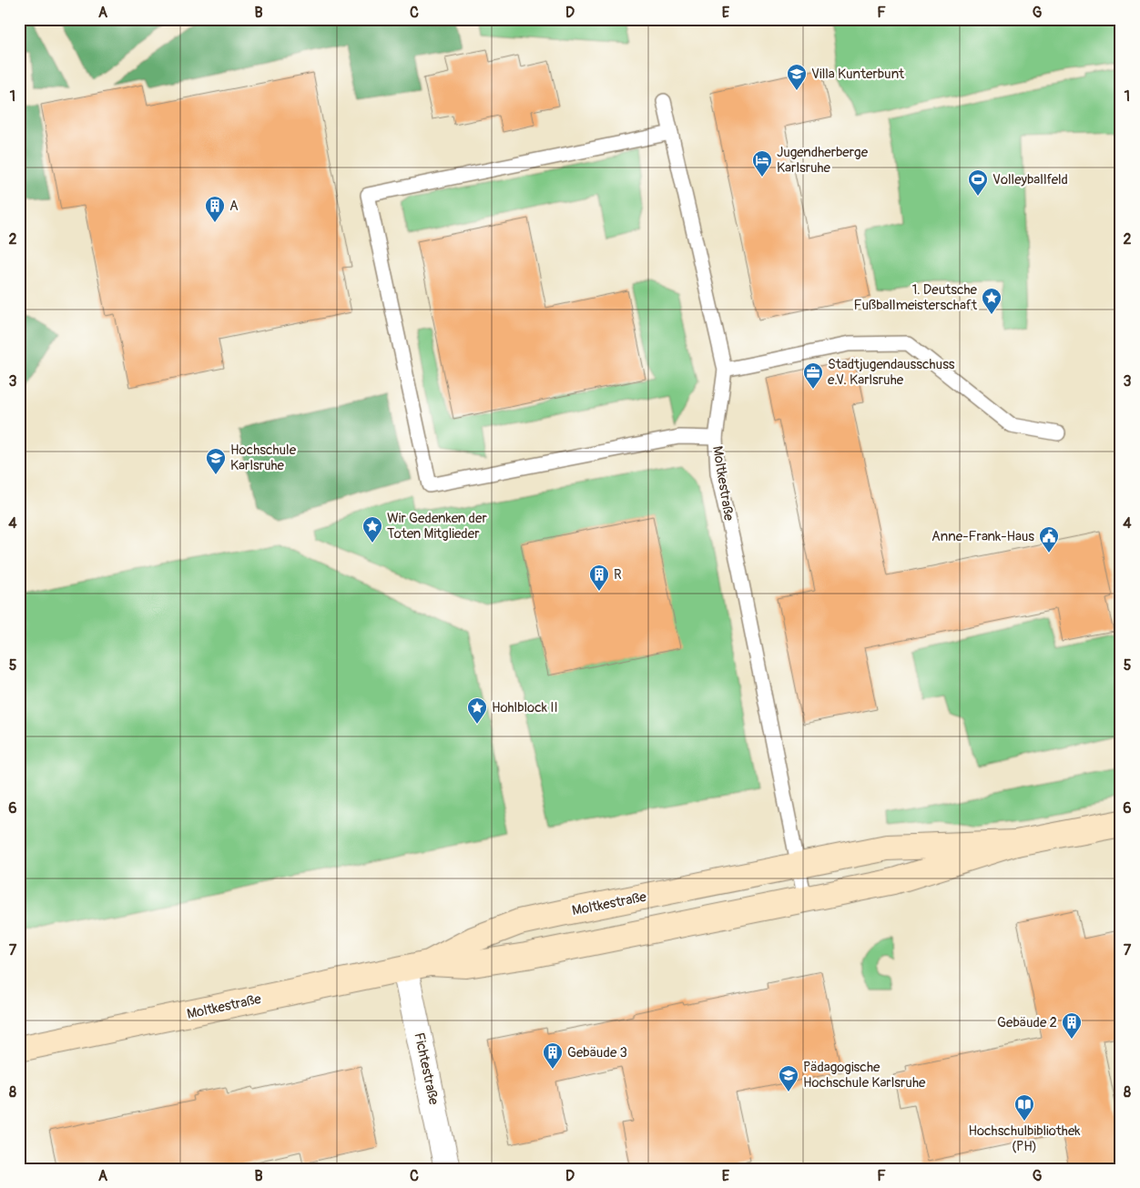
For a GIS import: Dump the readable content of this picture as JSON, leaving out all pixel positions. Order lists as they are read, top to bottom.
{
  "streets": {
    "main road": ["Moltkestraße"],
    "street": ["Fichtestraße"]
  },
  "crossings": [
    ["Moltkestraße", "Fichtestraße"]
  ],
  "places": {
    "school or university": ["Villa Kunterbunt", "Hochschule Karlsruhe", "Pädagogische Hochschule Karlsruhe"],
    "hotel": ["Jugendherberge Karlsruhe"],
    "sports": ["Volleyballfeld"],
    "building": [
      "A",
      "R",
      "Gebäude 2",
      "Gebäude 3"
    ],
    "place": ["1. Deutsche Fußballmeisterschaft", "Wir Gedenken der Toten Mitglieder", "Hohlblock II"],
    "office": ["Stadtjugendausschuss e.V. Karlsruhe"],
    "public building": ["Anne-Frank-Haus"],
    "library": ["Hochschulbibliothek (PH)"]
  },
  "grid": {
    "columns": [
      "A",
      "B",
      "C",
      "D",
      "E",
      "F",
      "G"
    ],
    "rows": [
      "1",
      "2",
      "3",
      "4",
      "5",
      "6",
      "7",
      "8"
    ]
  }
}
